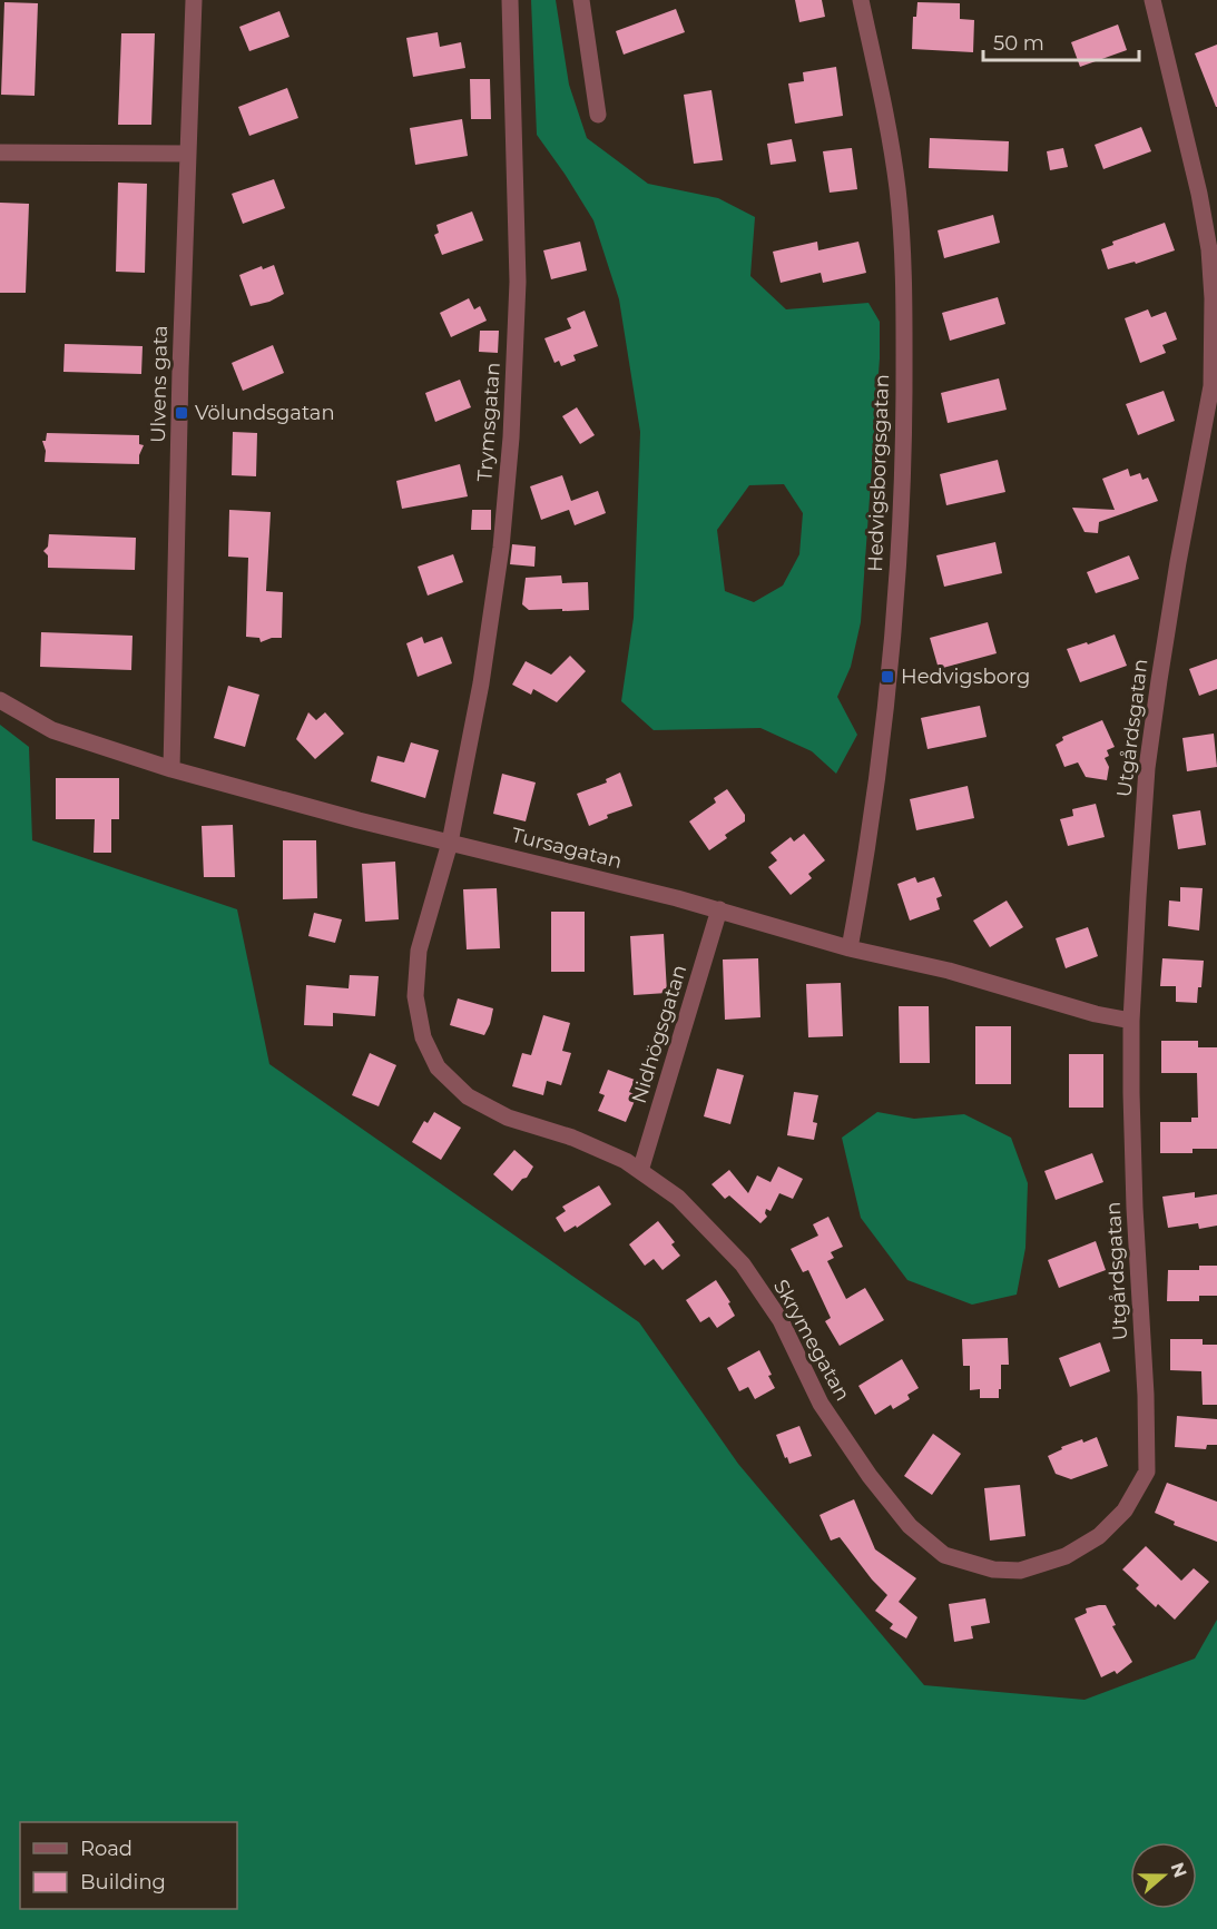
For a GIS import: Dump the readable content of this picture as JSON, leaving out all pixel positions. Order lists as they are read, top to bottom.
{
  "streets": {
    "street": [
      "Ulvens gata",
      "Trymsgatan",
      "Hedvigsborgsgatan",
      "Utgårdsgatan",
      "Tursagatan",
      "Nidhögsgatan",
      "Skrymegatan"
    ]
  },
  "crossings": [
    ["Ulvens gata", "Tursagatan"],
    ["Trymsgatan", "Tursagatan"],
    ["Trymsgatan", "Skrymegatan"],
    ["Hedvigsborgsgatan", "Tursagatan"],
    ["Utgårdsgatan", "Tursagatan"],
    ["Utgårdsgatan", "Skrymegatan"],
    ["Tursagatan", "Nidhögsgatan"],
    ["Tursagatan", "Skrymegatan"],
    ["Nidhögsgatan", "Skrymegatan"]
  ],
  "places": {
    "transit": ["Völundsgatan", "Hedvigsborg"]
  },
  "legend": ["Road", "Building"],
  "scale_bar": "50 m",
  "north": "right"
}
